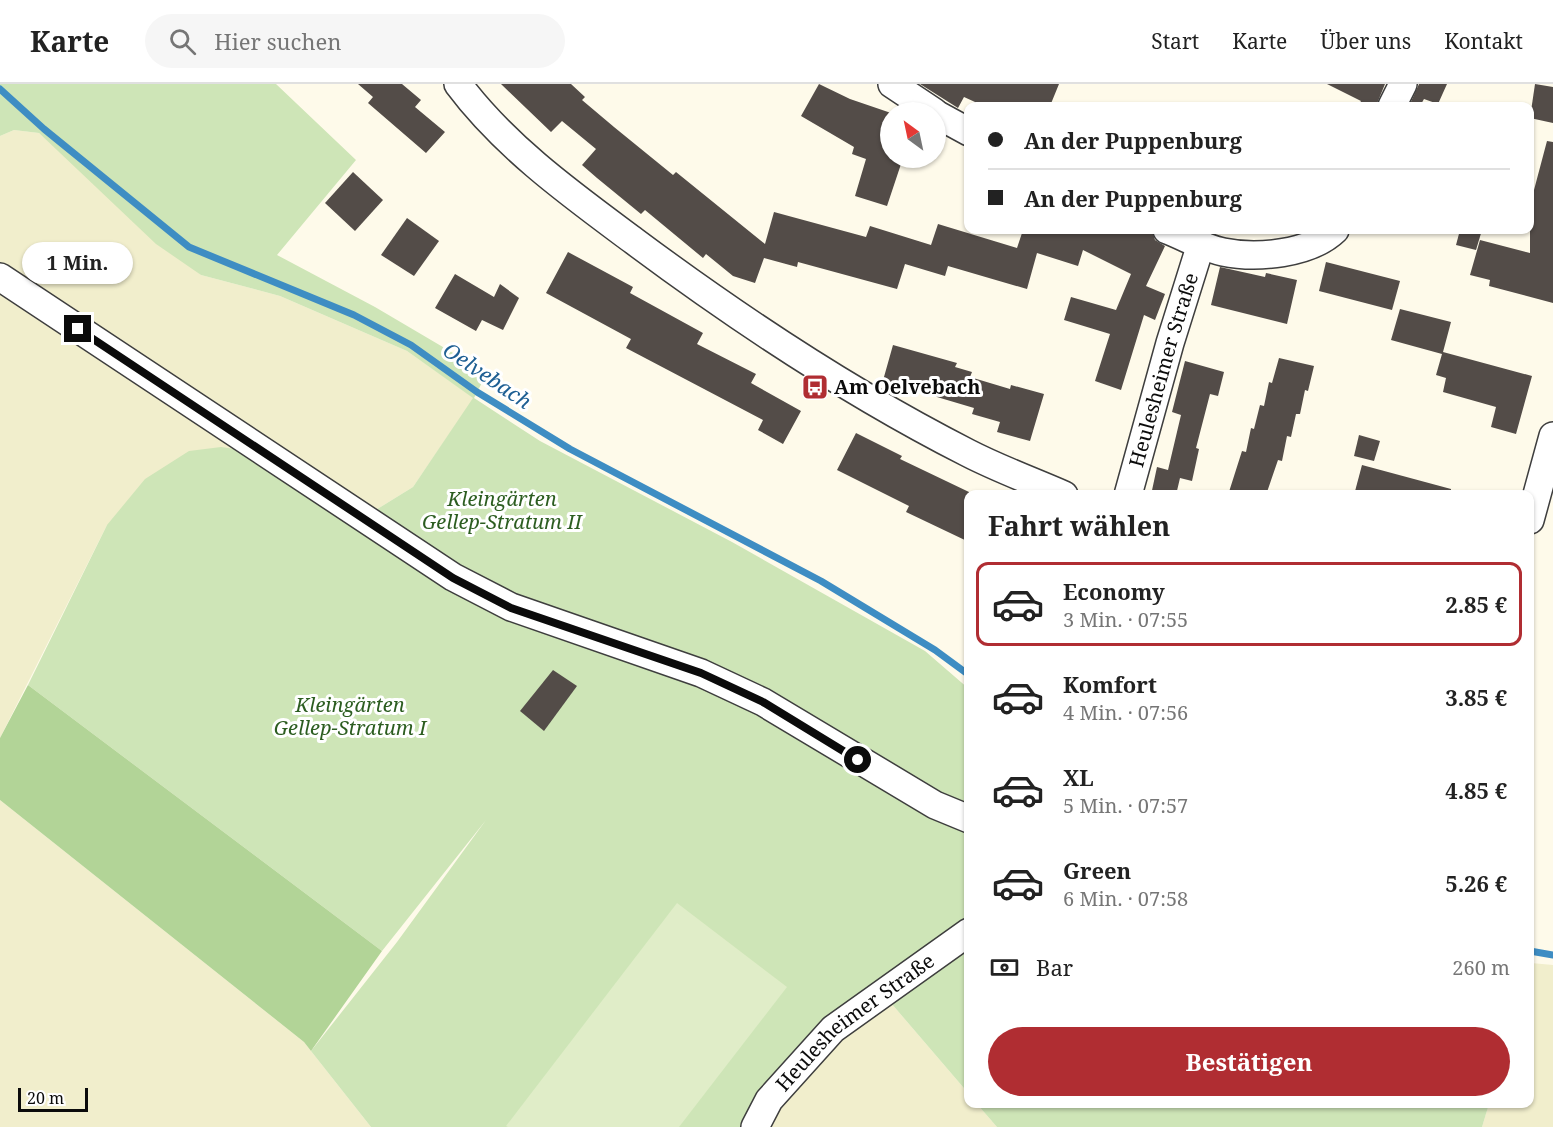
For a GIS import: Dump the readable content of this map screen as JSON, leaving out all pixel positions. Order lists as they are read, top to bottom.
{
  "streets": {
    "street": ["Heulesheimer Straße"]
  },
  "water": ["Oelvebach"],
  "parks": ["Kleingärten Gellep-Stratum II", "Kleingärten Gellep-Stratum I"],
  "places": {
    "bus stop": ["Am Oelvebach"]
  },
  "scale_bar": "20 m",
  "north": "top left",
  "page": {
    "header": "Karte",
    "search": "Hier suchen",
    "nav": [
      "Start",
      "Karte",
      "Über uns",
      "Kontakt"
    ],
    "banner": ["An der Puppenburg", "An der Puppenburg"],
    "bubble": "1 Min.",
    "heading": "Fahrt wählen",
    "list": [
      {
        "name": "Economy",
        "note": "3 Min. · 07:55",
        "value": "2.85 €"
      },
      {
        "name": "Komfort",
        "note": "4 Min. · 07:56",
        "value": "3.85 €"
      },
      {
        "name": "XL",
        "note": "5 Min. · 07:57",
        "value": "4.85 €"
      },
      {
        "name": "Green",
        "note": "6 Min. · 07:58",
        "value": "5.26 €"
      }
    ],
    "pay": ["Bar", "260 m"],
    "buttons": "Bestätigen",
    "scale": "20 m"
  }
}
